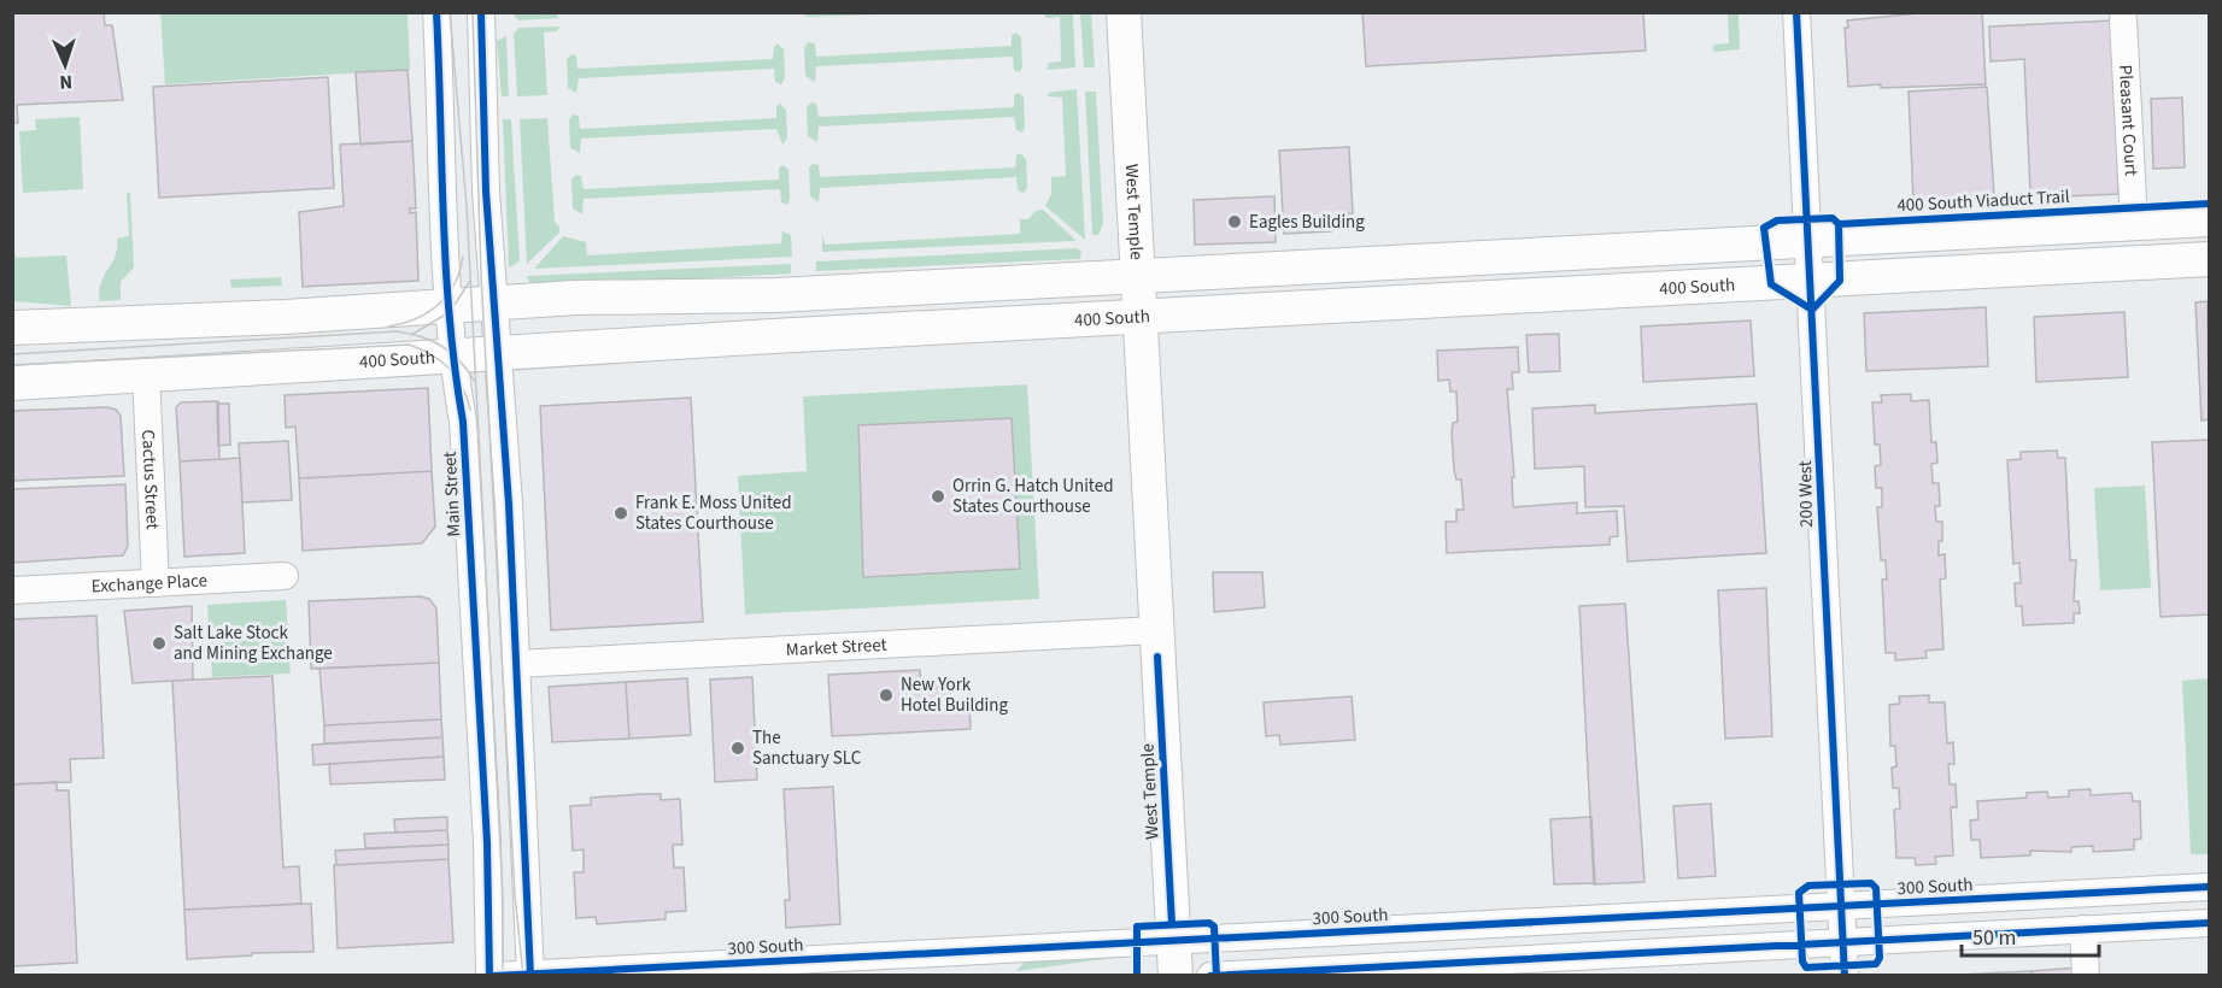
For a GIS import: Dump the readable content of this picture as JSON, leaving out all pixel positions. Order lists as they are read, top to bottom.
{
  "streets": {
    "main road": ["West Temple", "400 South"],
    "street": [
      "Pleasant Court",
      "Cactus Street",
      "Main Street",
      "200 West",
      "Exchange Place",
      "Market Street",
      "300 South"
    ],
    "cycle path": ["400 South Viaduct Trail"]
  },
  "crossings": [
    ["West Temple", "400 South"],
    ["West Temple", "Market Street"],
    ["West Temple", "300 South"],
    ["400 South", "Cactus Street"],
    ["400 South", "Main Street"],
    ["400 South", "200 West"],
    ["Cactus Street", "Exchange Place"],
    ["Main Street", "300 South"],
    ["200 West", "300 South"]
  ],
  "places": [
    "Eagles Building",
    "Orrin G. Hatch United States Courthouse",
    "Frank E. Moss United States Courthouse",
    "Salt Lake Stock and Mining Exchange",
    "New York Hotel Building",
    "The Sanctuary SLC"
  ],
  "scale_bar": "50 m",
  "north": "bottom"
}
